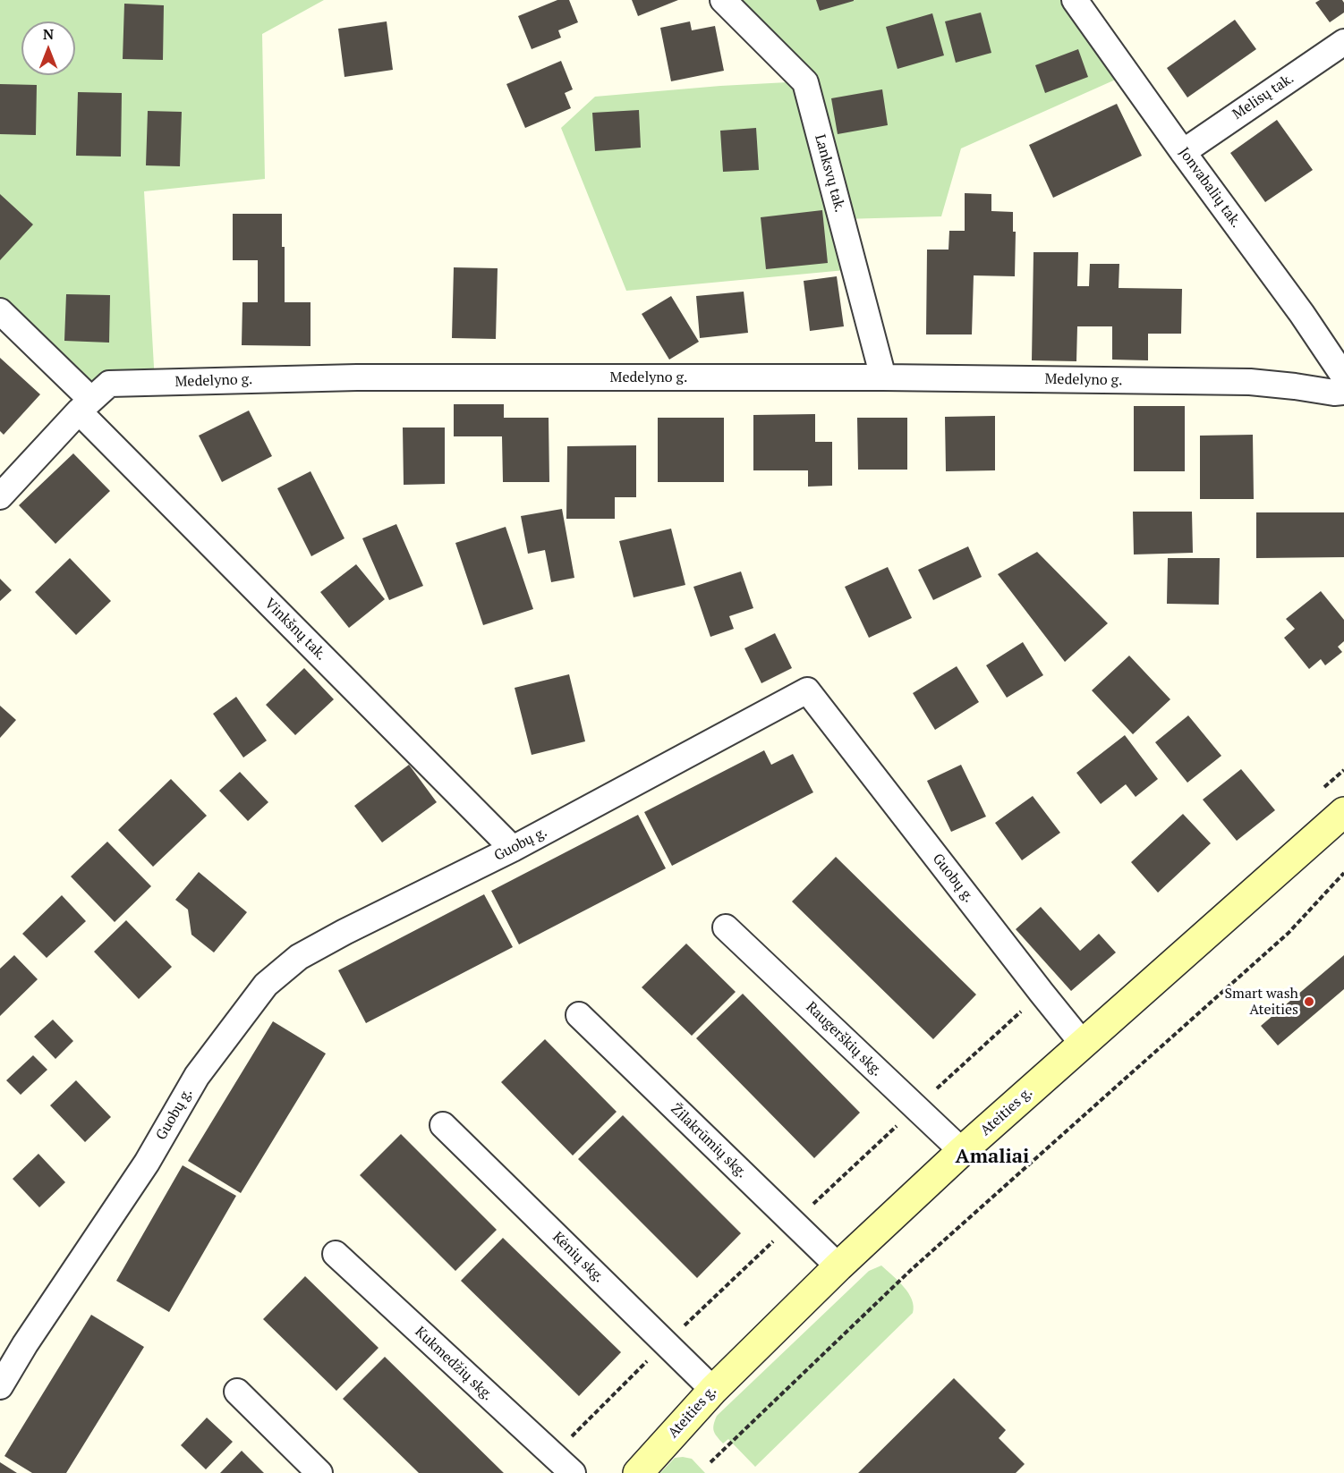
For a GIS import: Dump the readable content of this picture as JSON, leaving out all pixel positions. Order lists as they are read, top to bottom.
{
  "streets": {
    "street": [
      "Melisų tak.",
      "Lanksvų tak.",
      "Jonvabalių tak.",
      "Medelyno g.",
      "Vinkšnų tak.",
      "Guobų g.",
      "Raugerškių skg.",
      "Ateities g.",
      "Žilakrūmių skg.",
      "Kėnių skg.",
      "Kukmedžių skg."
    ]
  },
  "crossings": [
    ["Melisų tak.", "Jonvabalių tak."],
    ["Lanksvų tak.", "Medelyno g."],
    ["Medelyno g.", "Vinkšnų tak."],
    ["Vinkšnų tak.", "Guobų g."],
    ["Guobų g.", "Ateities g."],
    ["Raugerškių skg.", "Ateities g."],
    ["Ateities g.", "Žilakrūmių skg."],
    ["Ateities g.", "Kėnių skg."]
  ],
  "districts": ["Amaliai"],
  "places": ["Smart wash Ateities"],
  "north": "top"
}
